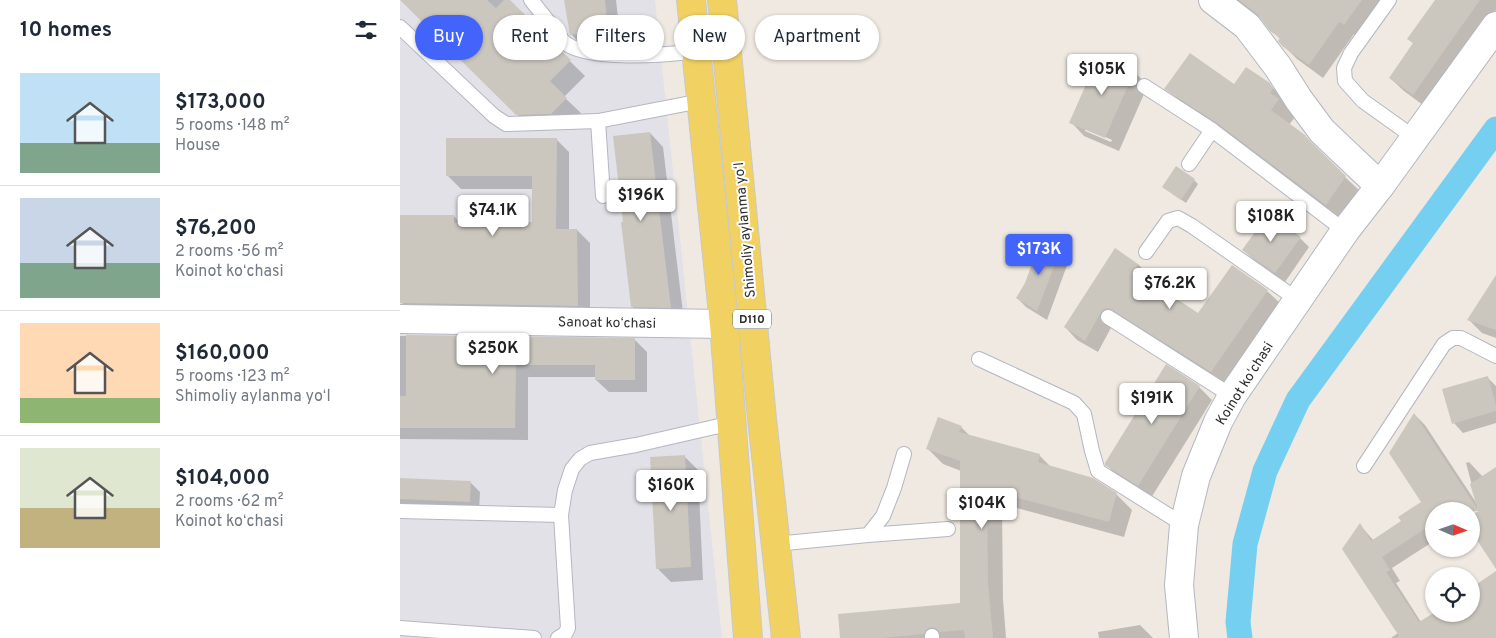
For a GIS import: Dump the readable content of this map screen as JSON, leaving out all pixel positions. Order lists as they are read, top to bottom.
{
  "streets": {
    "main road": ["Shimoliy aylanma yoʻl", "D110"],
    "street": ["Sanoat koʻchasi", "Koinot koʻchasi"]
  },
  "crossings": [
    ["Shimoliy aylanma yoʻl", "Sanoat koʻchasi"]
  ],
  "north": "right",
  "page": {
    "heading": "10 homes",
    "chip": [
      "Buy",
      "Rent",
      "Filters",
      "New",
      "Apartment"
    ],
    "price": [
      "$105K",
      "$196K",
      "$74.1K",
      "$108K",
      "$173K",
      "$76.2K",
      "$250K",
      "$191K",
      "$160K",
      "$104K"
    ],
    "list": [
      {
        "name": "$173,000",
        "note": "5 rooms · 148 m² · House"
      },
      {
        "name": "$76,200",
        "note": "2 rooms · 56 m² · Koinot koʻchasi"
      },
      {
        "name": "$160,000",
        "note": "5 rooms · 123 m² · Shimoliy aylanma yoʻl"
      },
      {
        "name": "$104,000",
        "note": "2 rooms · 62 m² · Koinot koʻchasi"
      }
    ]
  }
}
